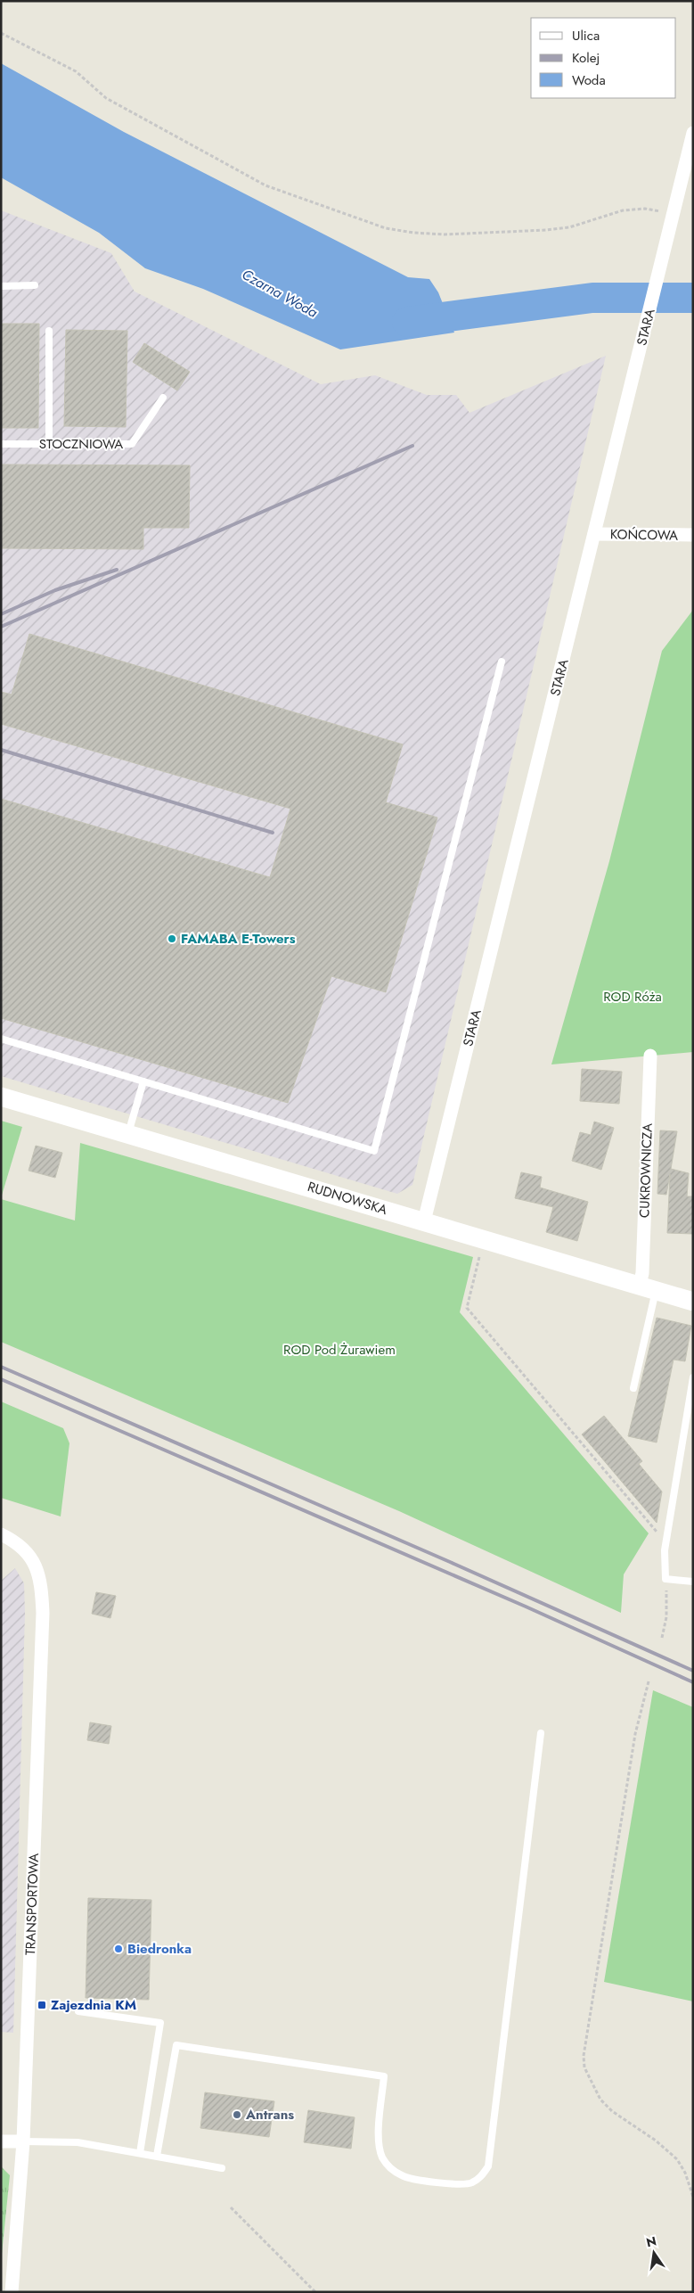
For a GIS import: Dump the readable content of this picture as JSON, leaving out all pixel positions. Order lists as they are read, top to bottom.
{
  "streets": {
    "main road": ["RUDNOWSKA"],
    "street": [
      "STARA",
      "KOŃCOWA",
      "CUKROWNICZA",
      "TRANSPORTOWA"
    ],
    "lane": ["STOCZNIOWA"]
  },
  "crossings": [
    ["STARA", "KOŃCOWA"],
    ["STARA", "RUDNOWSKA"],
    ["CUKROWNICZA", "RUDNOWSKA"]
  ],
  "water": ["Czarna Woda"],
  "parks": ["ROD Róża", "ROD Pod Żurawiem"],
  "places": {
    "other": ["FAMABA E-Towers", "Biedronka", "Antrans"],
    "transit": ["Zajezdnia KM"]
  },
  "legend": ["Ulica", "Kolej", "Woda"],
  "north": "top"
}
